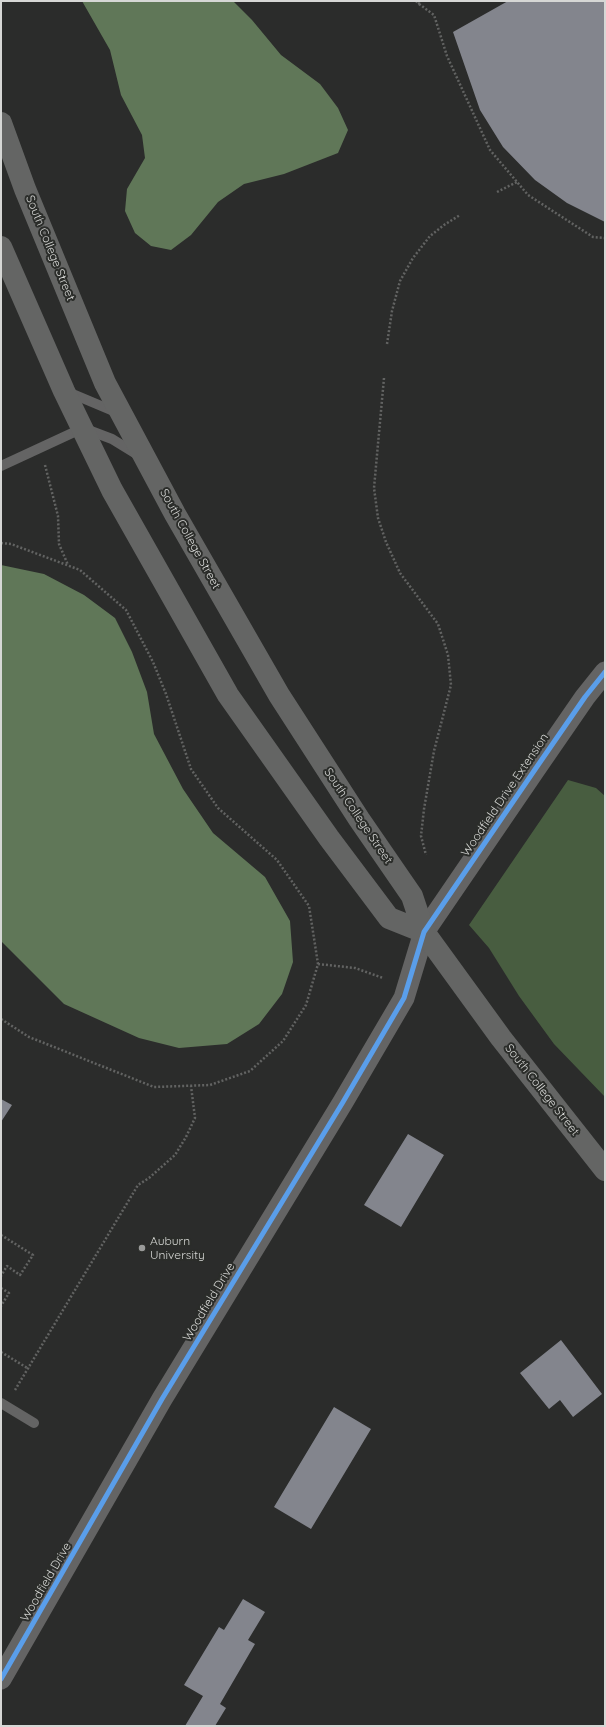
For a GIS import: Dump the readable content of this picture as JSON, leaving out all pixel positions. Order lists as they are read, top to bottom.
{
  "streets": {
    "main road": ["South College Street"],
    "street": ["Woodfield Drive Extension", "Woodfield Drive"]
  },
  "crossings": [
    ["South College Street", "Woodfield Drive Extension"],
    ["South College Street", "Woodfield Drive"],
    ["Woodfield Drive Extension", "Woodfield Drive"]
  ],
  "places": ["Auburn University"]
}
